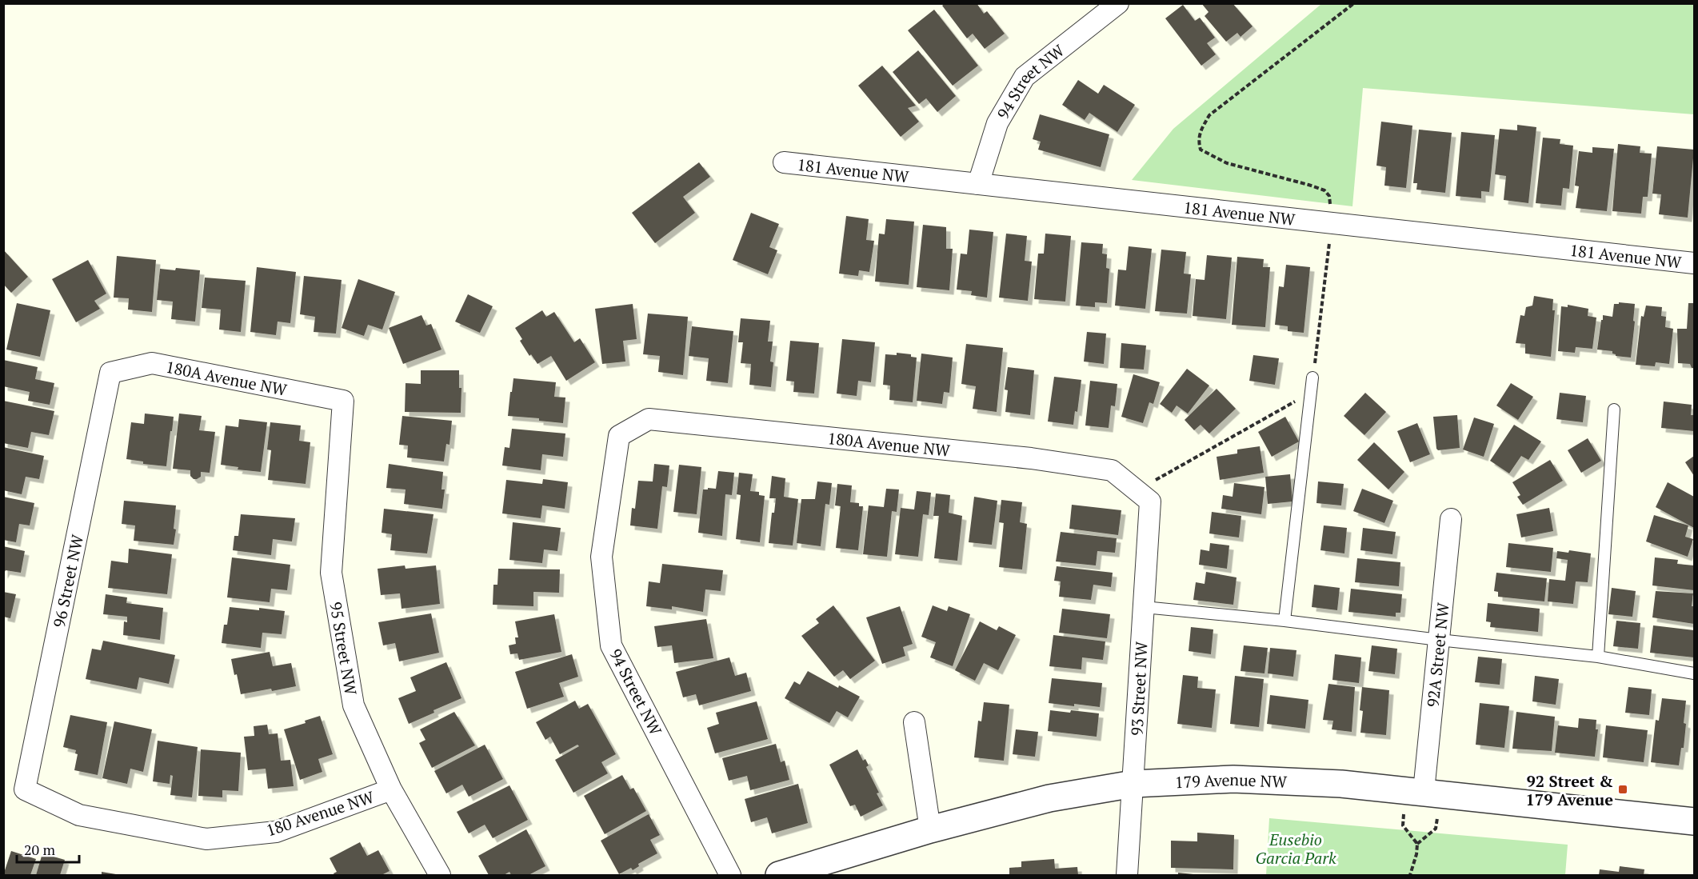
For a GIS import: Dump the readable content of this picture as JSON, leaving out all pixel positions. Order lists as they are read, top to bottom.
{
  "streets": {
    "street": [
      "94 Street NW",
      "181 Avenue NW",
      "180A Avenue NW",
      "96 Street NW",
      "95 Street NW",
      "92A Street NW",
      "93 Street NW",
      "179 Avenue NW",
      "180 Avenue NW"
    ]
  },
  "crossings": [
    ["94 Street NW", "181 Avenue NW"],
    ["94 Street NW", "180A Avenue NW"],
    ["180A Avenue NW", "96 Street NW"],
    ["180A Avenue NW", "95 Street NW"],
    ["180A Avenue NW", "93 Street NW"],
    ["96 Street NW", "180 Avenue NW"],
    ["95 Street NW", "180 Avenue NW"],
    ["92A Street NW", "179 Avenue NW"],
    ["93 Street NW", "179 Avenue NW"]
  ],
  "parks": ["Eusebio Garcia Park"],
  "places": {
    "transit": ["92 Street & 179 Avenue"]
  },
  "scale_bar": "20 m"
}
